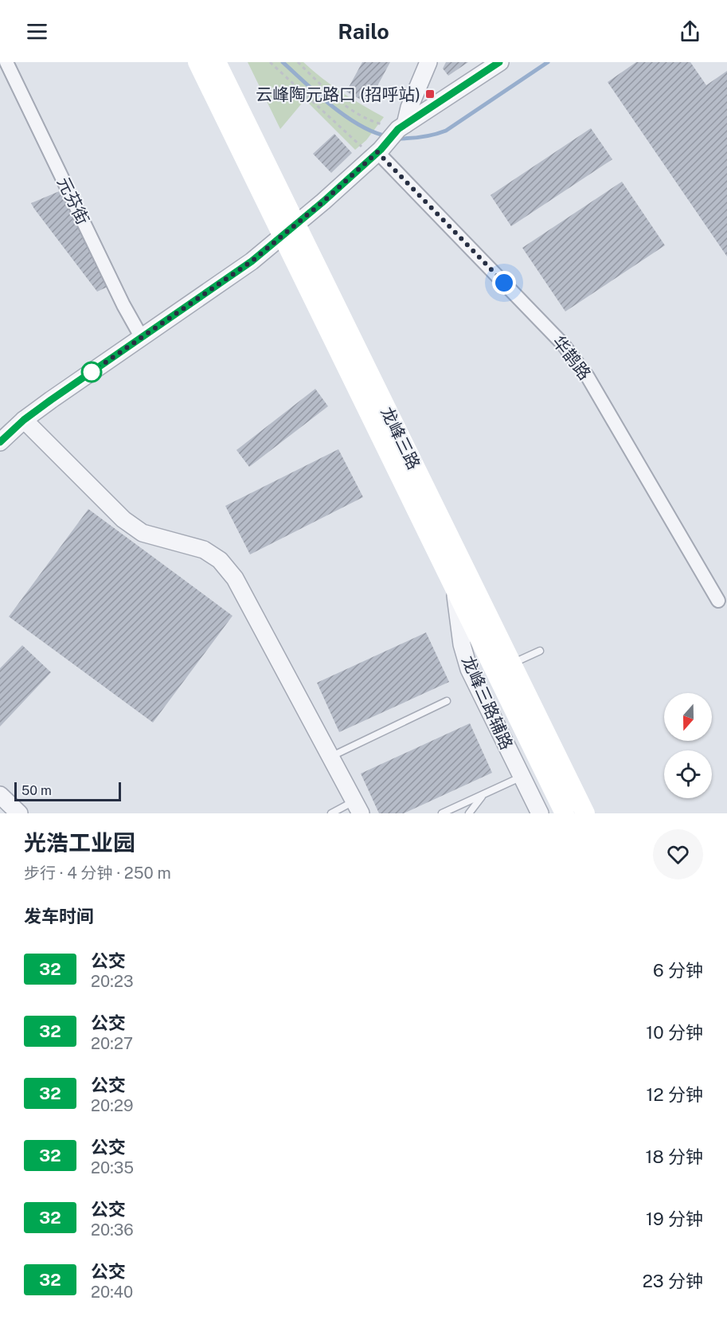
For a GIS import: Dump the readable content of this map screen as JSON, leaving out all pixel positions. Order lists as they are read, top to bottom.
{
  "streets": {
    "main road": ["龙峰三路"],
    "street": ["元芬街", "华鹊路", "龙峰三路辅路"]
  },
  "crossings": [
    ["龙峰三路", "龙峰三路辅路"]
  ],
  "places": {
    "transit": ["云峰陶元路口 (招呼站)"]
  },
  "lines": ["bus line 32"],
  "scale_bar": "50 m",
  "north": "bottom",
  "page": {
    "header": "Railo",
    "scale": "50 m",
    "heading": [
      ["光浩工业园", "步行 · 4 分钟 · 250 m"],
      "发车时间"
    ],
    "list": [
      {
        "mark": "32",
        "name": "公交",
        "note": "20:23",
        "value": "6 分钟"
      },
      {
        "mark": "32",
        "name": "公交",
        "note": "20:27",
        "value": "10 分钟"
      },
      {
        "mark": "32",
        "name": "公交",
        "note": "20:29",
        "value": "12 分钟"
      },
      {
        "mark": "32",
        "name": "公交",
        "note": "20:35",
        "value": "18 分钟"
      },
      {
        "mark": "32",
        "name": "公交",
        "note": "20:36",
        "value": "19 分钟"
      },
      {
        "mark": "32",
        "name": "公交",
        "note": "20:40",
        "value": "23 分钟"
      }
    ]
  }
}
